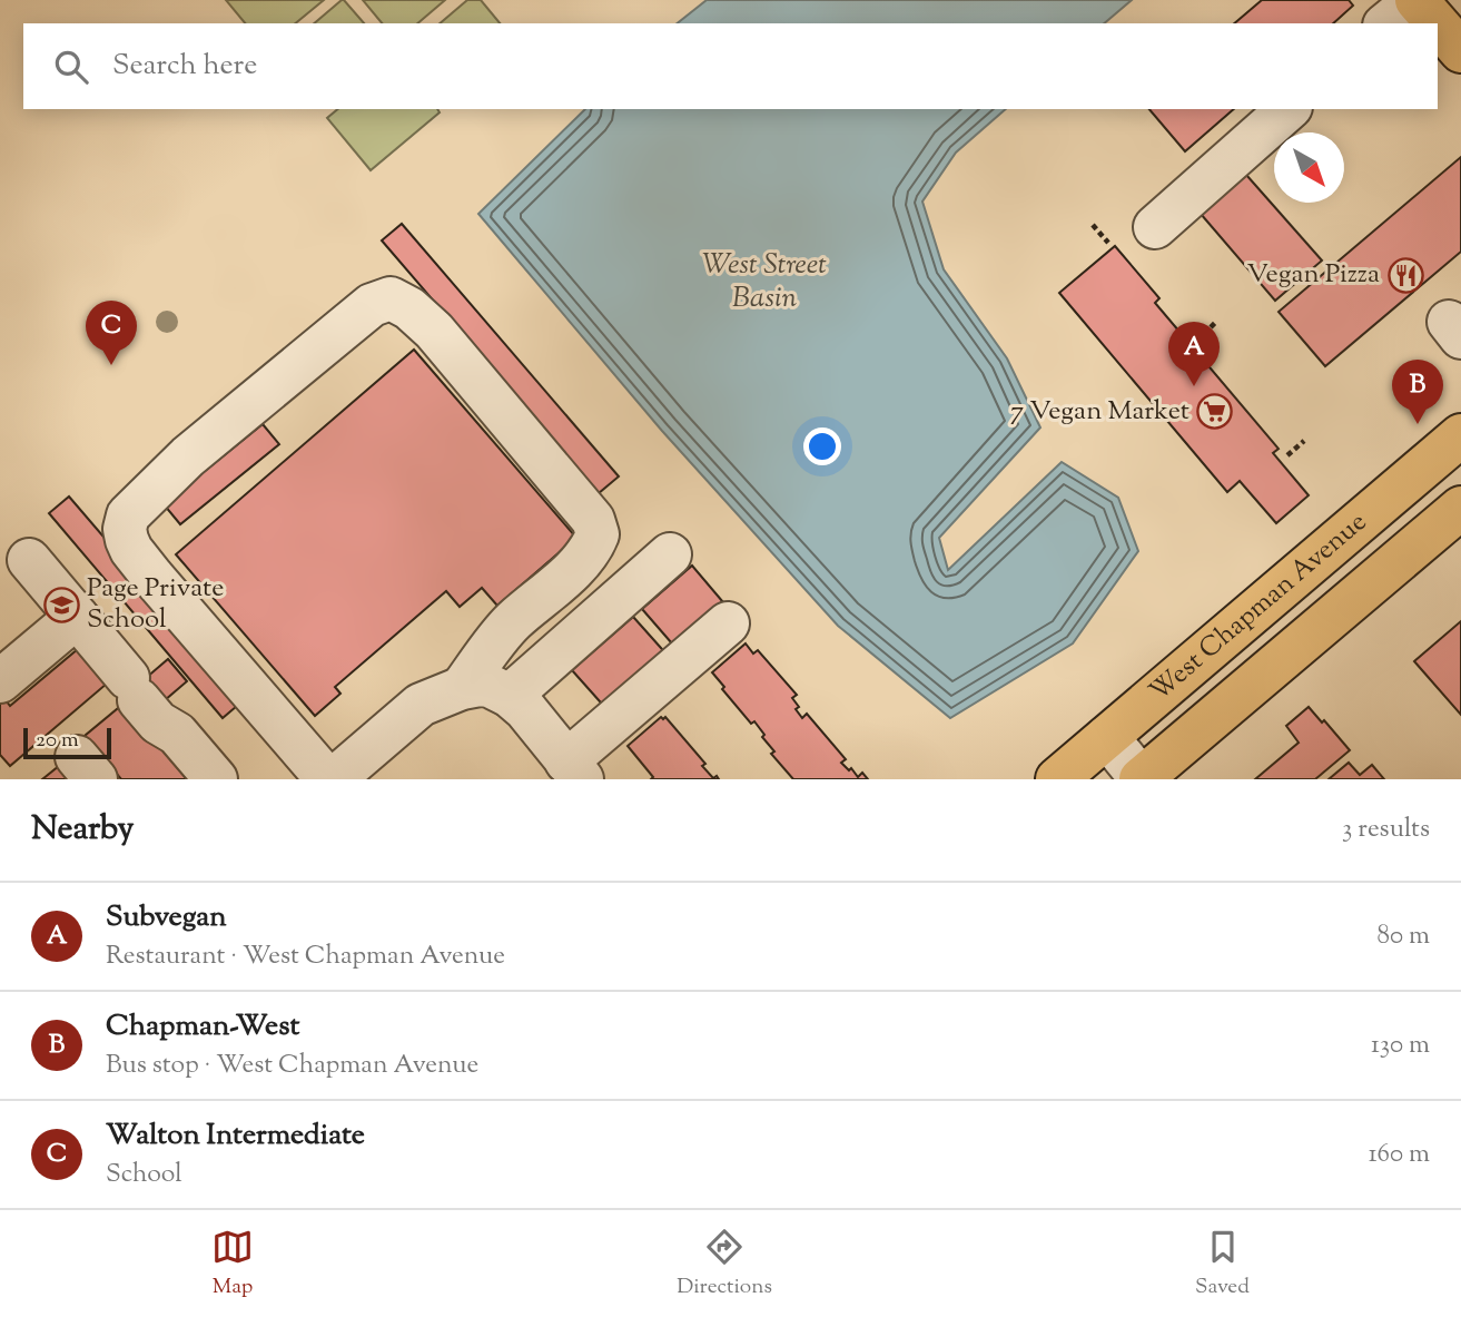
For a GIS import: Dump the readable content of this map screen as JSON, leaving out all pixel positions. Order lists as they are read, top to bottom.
{
  "streets": {
    "main road": ["West Chapman Avenue"]
  },
  "water": ["West Street Basin"],
  "places": {
    "restaurant": ["Vegan Pizza"],
    "supermarket": ["7 Vegan Market"],
    "school or university": ["Page Private School"]
  },
  "scale_bar": "20 m",
  "north": "bottom right",
  "page": {
    "search": "Search here",
    "pins": ["C", "A", "B"],
    "scale": "20 m",
    "heading": ["Nearby", "3 results"],
    "list": [
      {
        "mark": "A",
        "name": "Subvegan",
        "note": "Restaurant · West Chapman Avenue",
        "value": "80 m"
      },
      {
        "mark": "B",
        "name": "Chapman-West",
        "note": "Bus stop · West Chapman Avenue",
        "value": "130 m"
      },
      {
        "mark": "C",
        "name": "Walton Intermediate",
        "note": "School",
        "value": "160 m"
      }
    ],
    "nav": ["Map", "Directions", "Saved"]
  }
}
